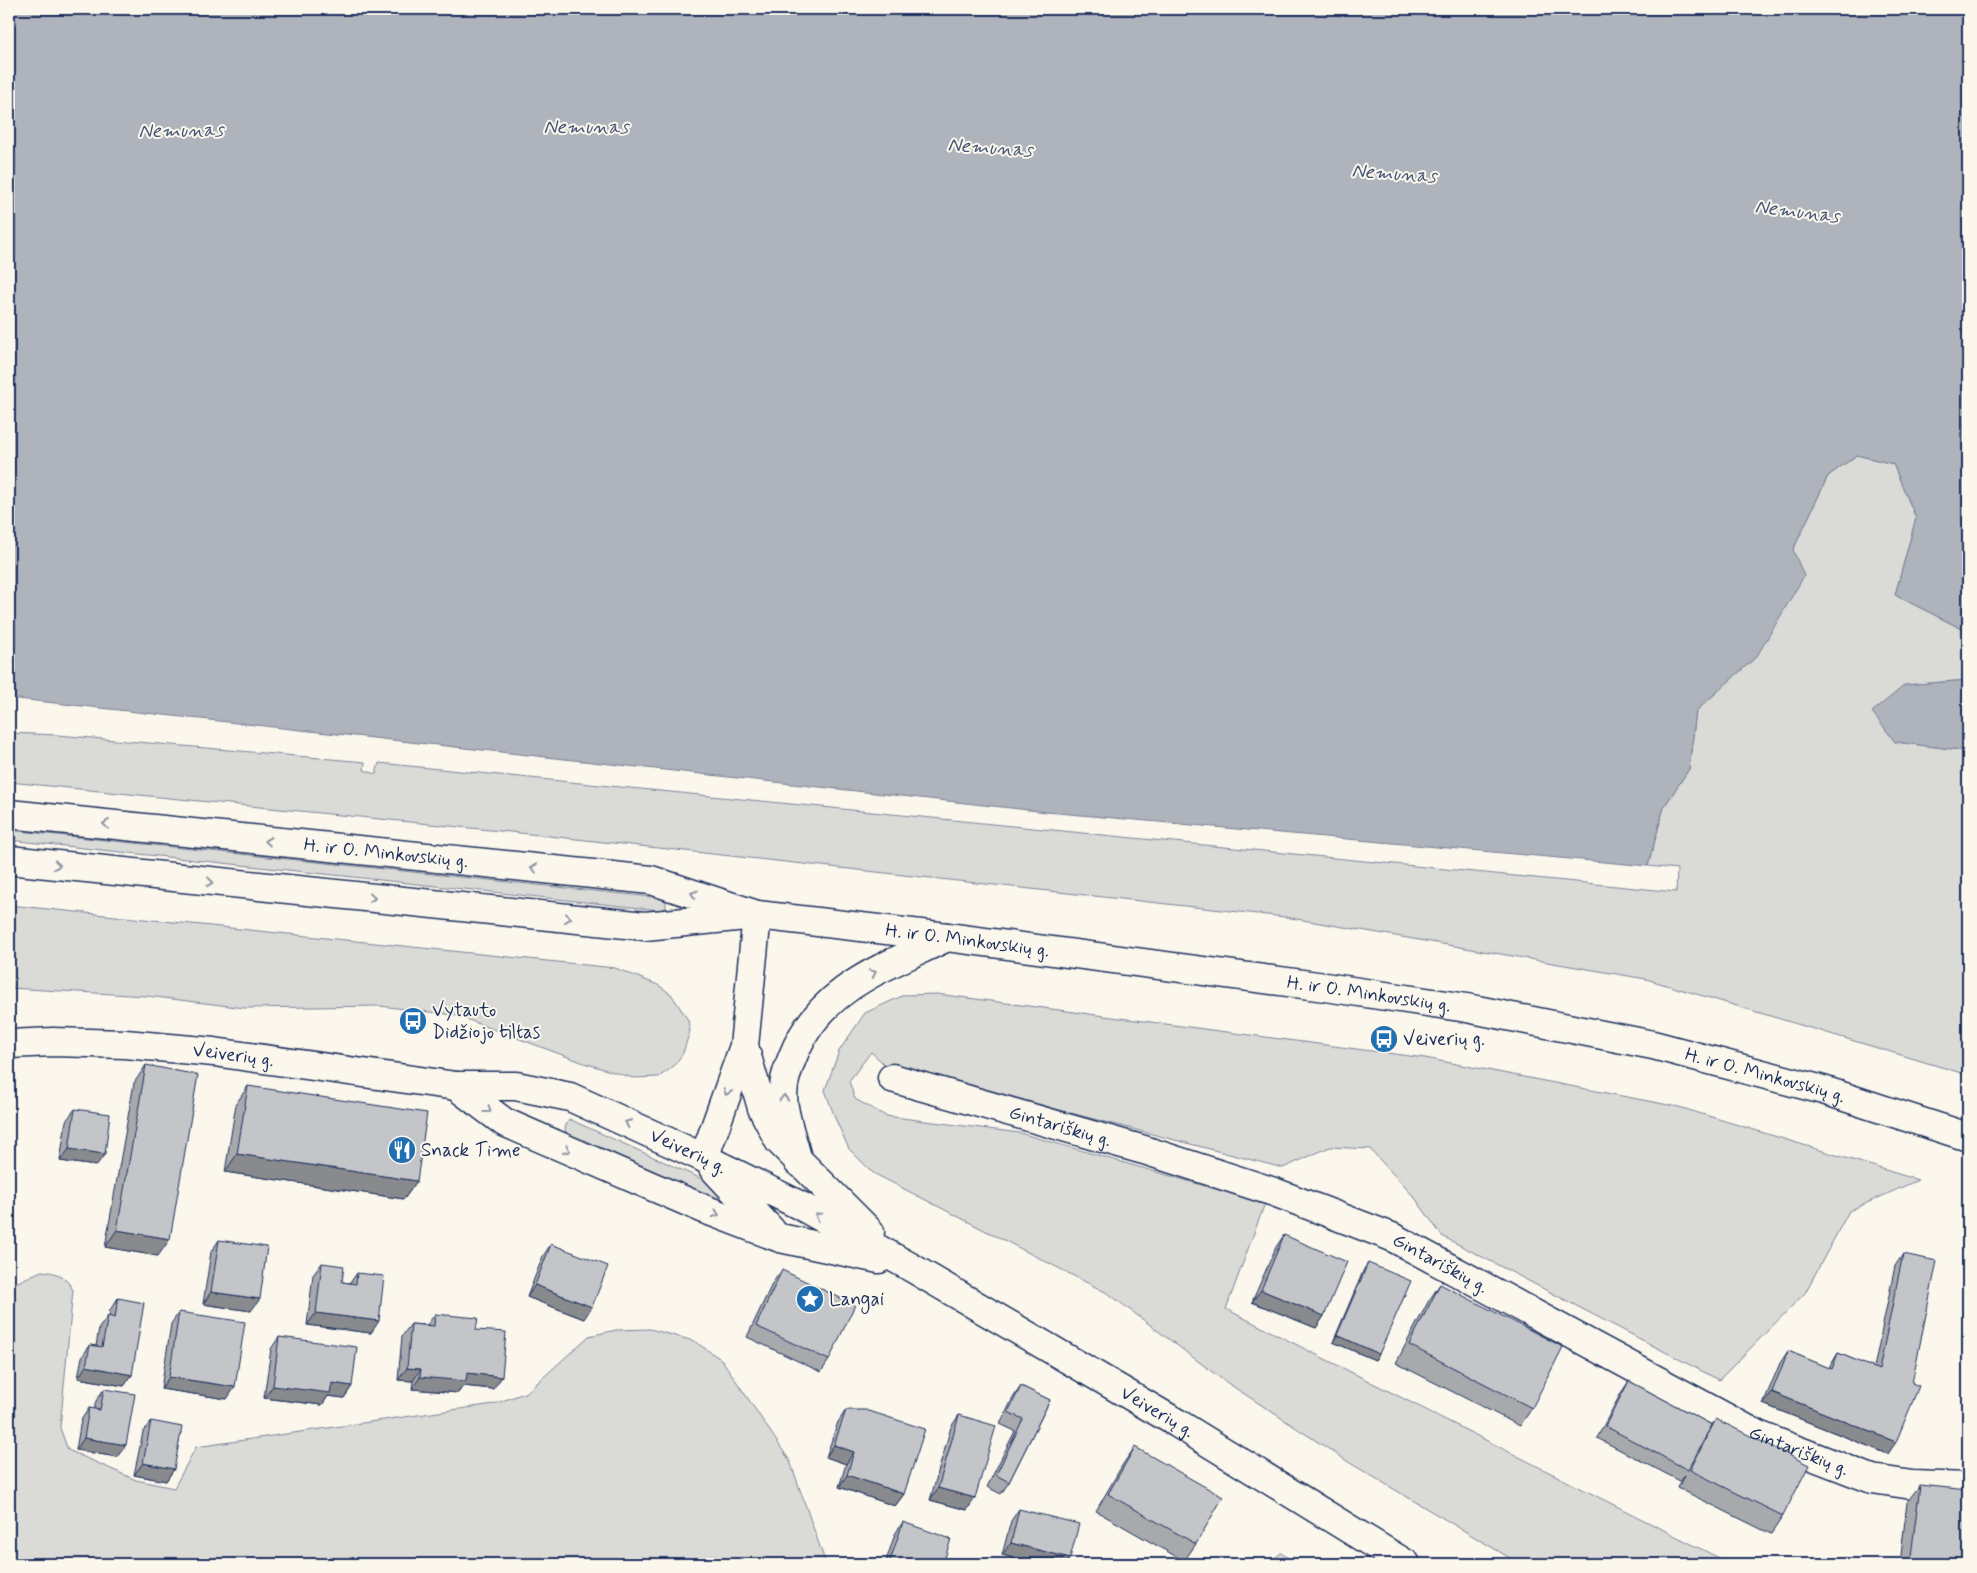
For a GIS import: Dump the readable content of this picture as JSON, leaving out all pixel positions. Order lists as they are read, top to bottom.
{
  "streets": {
    "main road": ["H. ir O. Minkovskių g.", "Veiverių g.", "Gintariškių g."]
  },
  "water": ["Nemunas"],
  "places": {
    "bus stop": ["Vytauto Didžiojo tiltas", "Veiverių g."],
    "restaurant": ["Snack Time"],
    "place": ["Langai"]
  }
}
